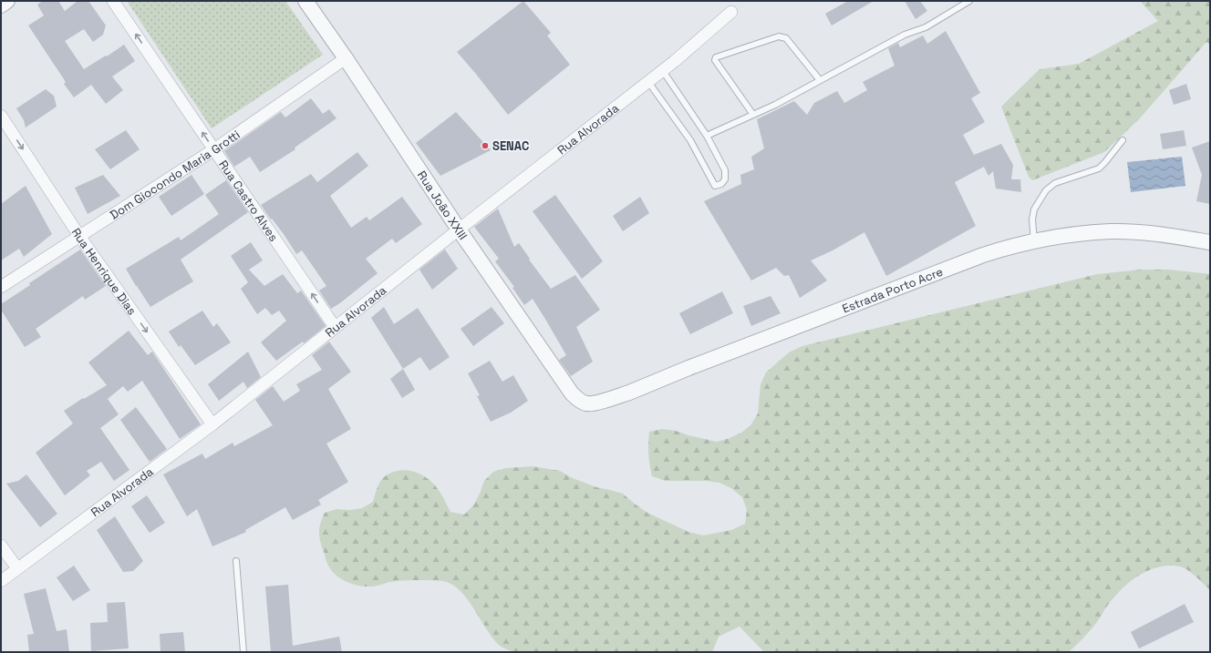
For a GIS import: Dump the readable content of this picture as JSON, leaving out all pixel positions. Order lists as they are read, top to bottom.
{
  "streets": {
    "street": [
      "Rua Alvorada",
      "Dom Giocondo Maria Grotti",
      "Rua Castro Alves",
      "Rua João XXIII",
      "Rua Henrique Dias",
      "Estrada Porto Acre"
    ]
  },
  "crossings": [
    ["Rua Alvorada", "Rua Castro Alves"],
    ["Rua Alvorada", "Rua João XXIII"],
    ["Rua Alvorada", "Rua Henrique Dias"],
    ["Dom Giocondo Maria Grotti", "Rua Castro Alves"],
    ["Dom Giocondo Maria Grotti", "Rua João XXIII"],
    ["Dom Giocondo Maria Grotti", "Rua Henrique Dias"],
    ["Rua João XXIII", "Estrada Porto Acre"]
  ],
  "one_way": ["Rua Castro Alves", "Rua Henrique Dias"],
  "places": ["SENAC"]
}
